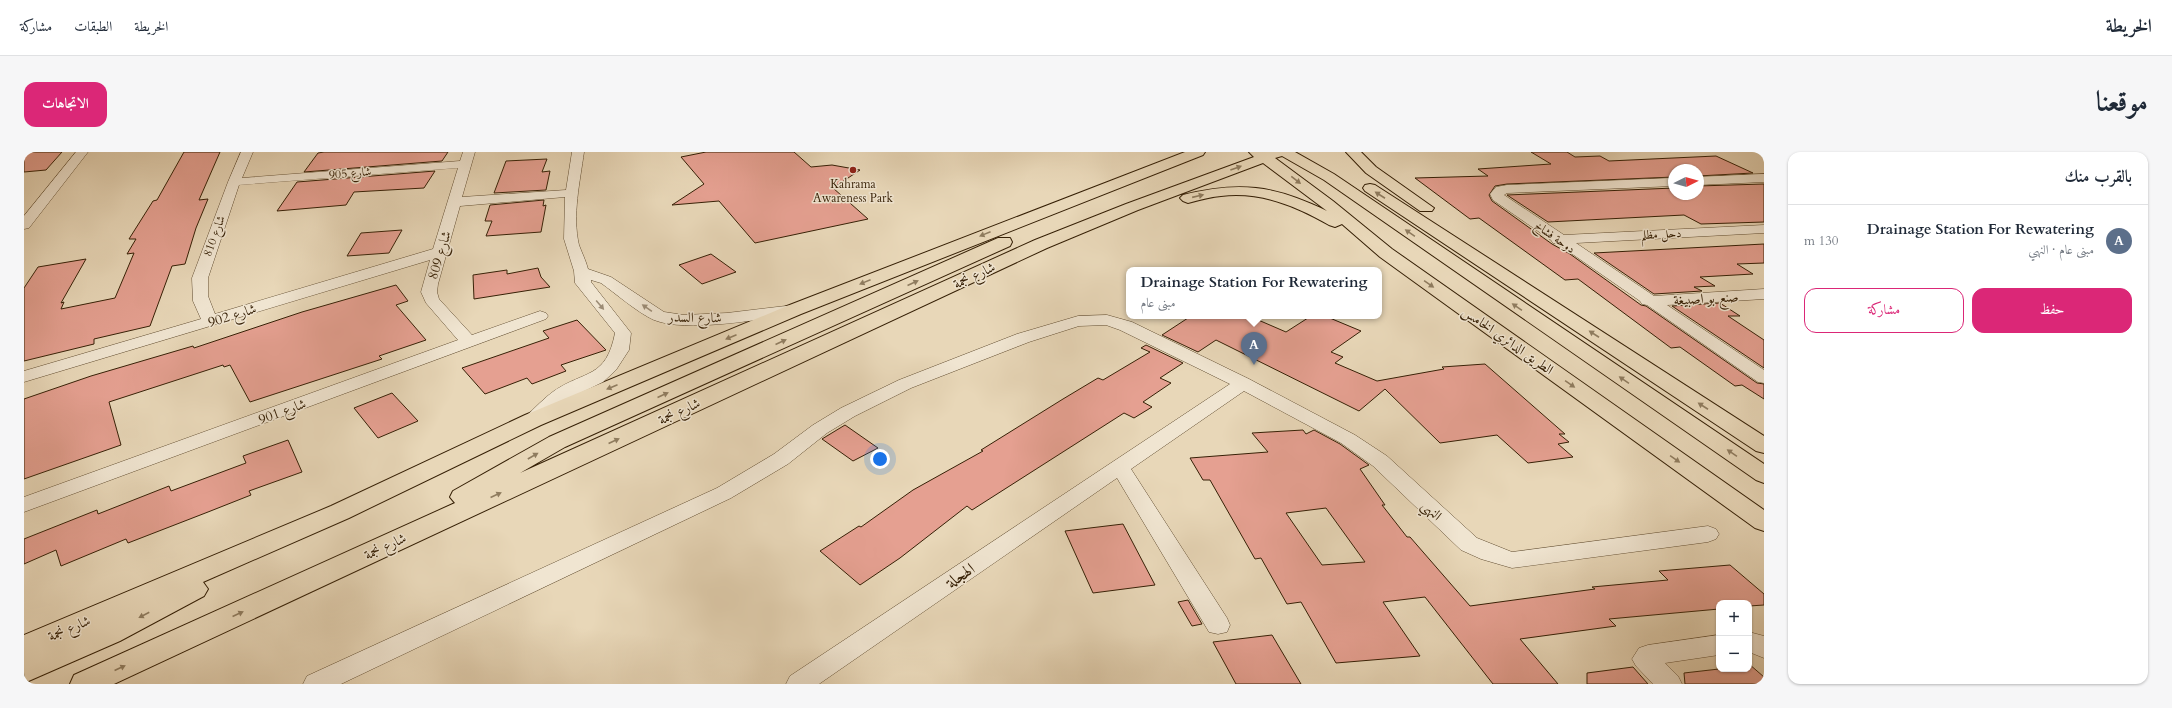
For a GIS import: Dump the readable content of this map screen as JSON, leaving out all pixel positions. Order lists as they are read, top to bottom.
{
  "streets": {
    "main road": ["شارع نجمة", "الطريق الدائري الخامس"],
    "street": [
      "شارع 905",
      "دحل مظلم",
      "شارع 810",
      "دوحة فشاخ",
      "شارع 809",
      "صنع بو اصبيغة",
      "شارع 902",
      "شارع السدر",
      "شارع 901",
      "النهي",
      "الهجلة"
    ]
  },
  "crossings": [
    ["شارع 905", "شارع 810"],
    ["شارع 905", "شارع 809"],
    ["دحل مظلم", "دوحة فشاخ"],
    ["شارع 810", "شارع 902"],
    ["دوحة فشاخ", "صنع بو اصبيغة"],
    ["شارع 809", "شارع 902"],
    ["شارع 809", "شارع 901"],
    ["شارع نجمة", "شارع السدر"],
    ["شارع نجمة", "الطريق الدائري الخامس"],
    ["النهي", "الهجلة"]
  ],
  "one_way": ["شارع السدر"],
  "places": ["Kahrama Awareness Park"],
  "north": "right",
  "page": {
    "header": "الخريطة",
    "nav": ["الخريطة", "الطبقات", "مشاركة"],
    "title": "موقعنا",
    "buttons": [
      "الاتجاهات",
      ["حفظ", "مشاركة"]
    ],
    "heading": "بالقرب منك",
    "list": [
      {
        "mark": "A",
        "name": "Drainage Station For Rewatering",
        "note": "مبنى عام · النهي",
        "value": "130 m"
      }
    ],
    "popup": ["Drainage Station For Rewatering", "مبنى عام"],
    "pins": "A",
    "map_buttons": ["+", "−"]
  }
}
